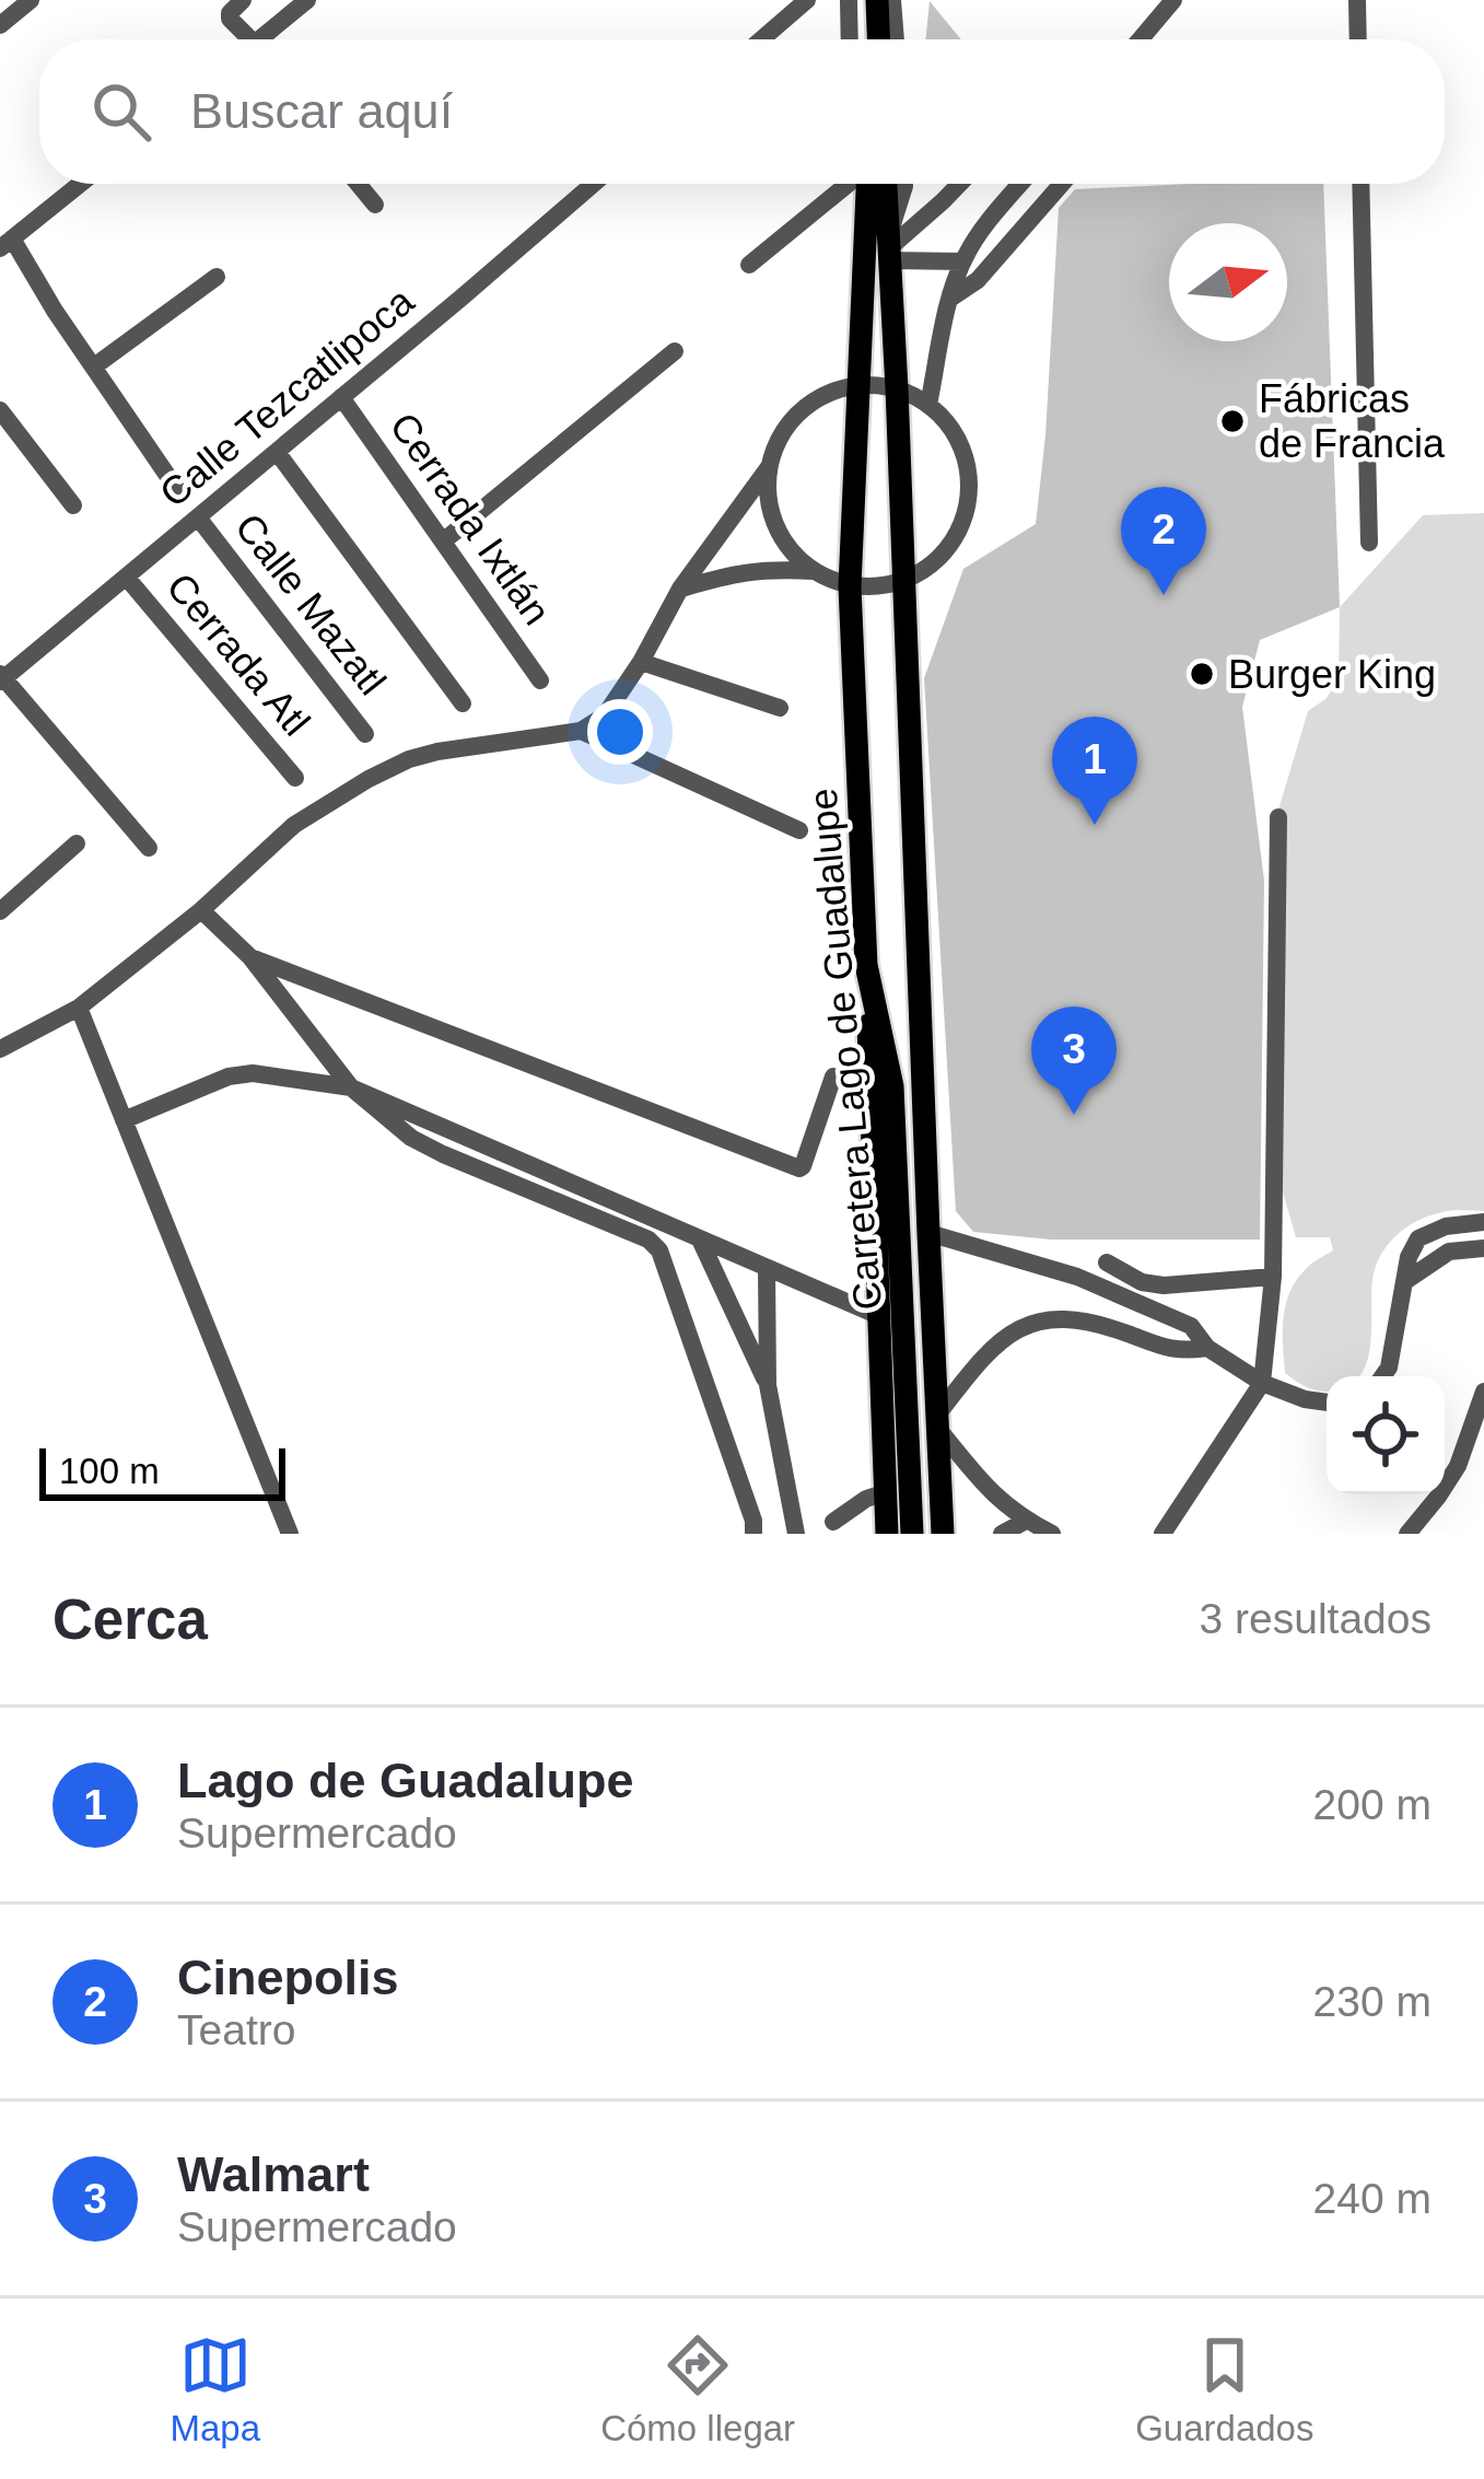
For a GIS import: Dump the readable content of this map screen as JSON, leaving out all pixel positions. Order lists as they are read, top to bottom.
{
  "streets": {
    "main road": ["Carretera Lago de Guadalupe"],
    "street": [
      "Calle Tezcatlipoca",
      "Cerrada Ixtlán",
      "Calle Mazatl",
      "Cerrada Atl"
    ]
  },
  "crossings": [
    ["Calle Tezcatlipoca", "Cerrada Ixtlán"],
    ["Calle Tezcatlipoca", "Calle Mazatl"],
    ["Calle Tezcatlipoca", "Cerrada Atl"]
  ],
  "places": ["Fábricas de Francia", "Burger King"],
  "scale_bar": "100 m",
  "north": "right",
  "page": {
    "search": "Buscar aquí",
    "pins": ["2", "1", "3"],
    "scale": "100 m",
    "heading": ["Cerca", "3 resultados"],
    "list": [
      {
        "mark": "1",
        "name": "Lago de Guadalupe",
        "note": "Supermercado",
        "value": "200 m"
      },
      {
        "mark": "2",
        "name": "Cinepolis",
        "note": "Teatro",
        "value": "230 m"
      },
      {
        "mark": "3",
        "name": "Walmart",
        "note": "Supermercado",
        "value": "240 m"
      }
    ],
    "nav": ["Mapa", "Cómo llegar", "Guardados"]
  }
}
